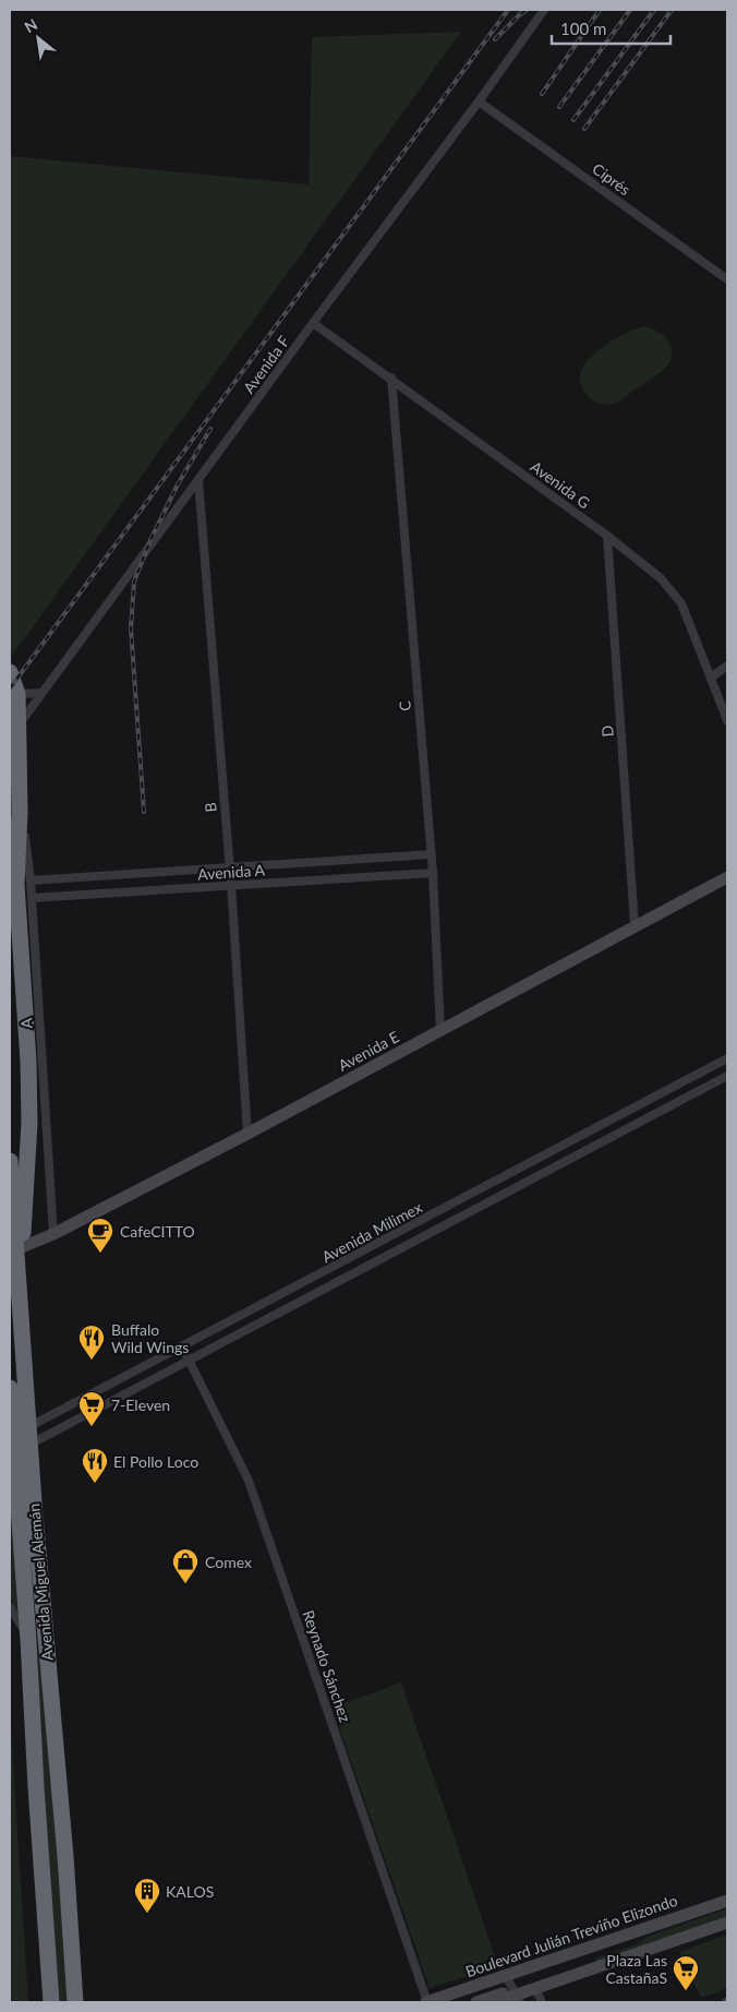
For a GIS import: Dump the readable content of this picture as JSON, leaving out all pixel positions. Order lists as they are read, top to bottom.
{
  "streets": {
    "highway": ["Avenida Miguel Alemán"],
    "main road": ["Avenida E", "Boulevard Julián Treviño Elizondo"],
    "street": [
      "Ciprés",
      "Avenida F",
      "Avenida G",
      "C",
      "D",
      "B",
      "Avenida A",
      "A",
      "Avenida Milimex",
      "Reynado Sánchez"
    ]
  },
  "crossings": [
    ["Ciprés", "Avenida F"],
    ["Avenida F", "Avenida G"],
    ["Avenida F", "B"],
    ["Avenida G", "C"],
    ["Avenida G", "D"],
    ["C", "Avenida A"],
    ["C", "Avenida E"],
    ["D", "Avenida E"],
    ["B", "Avenida A"],
    ["B", "Avenida E"],
    ["Avenida A", "A"],
    ["A", "Avenida E"],
    ["Avenida Milimex", "Avenida Miguel Alemán"],
    ["Avenida Milimex", "Reynado Sánchez"],
    ["Reynado Sánchez", "Boulevard Julián Treviño Elizondo"]
  ],
  "places": {
    "cafe": ["CafeCITTO"],
    "restaurant": ["Buffalo Wild Wings", "El Pollo Loco"],
    "supermarket": ["7-Eleven", "Plaza Las CastañaS"],
    "shop": ["Comex"],
    "building": ["KALOS"]
  },
  "scale_bar": "100 m",
  "north": "top left"
}
